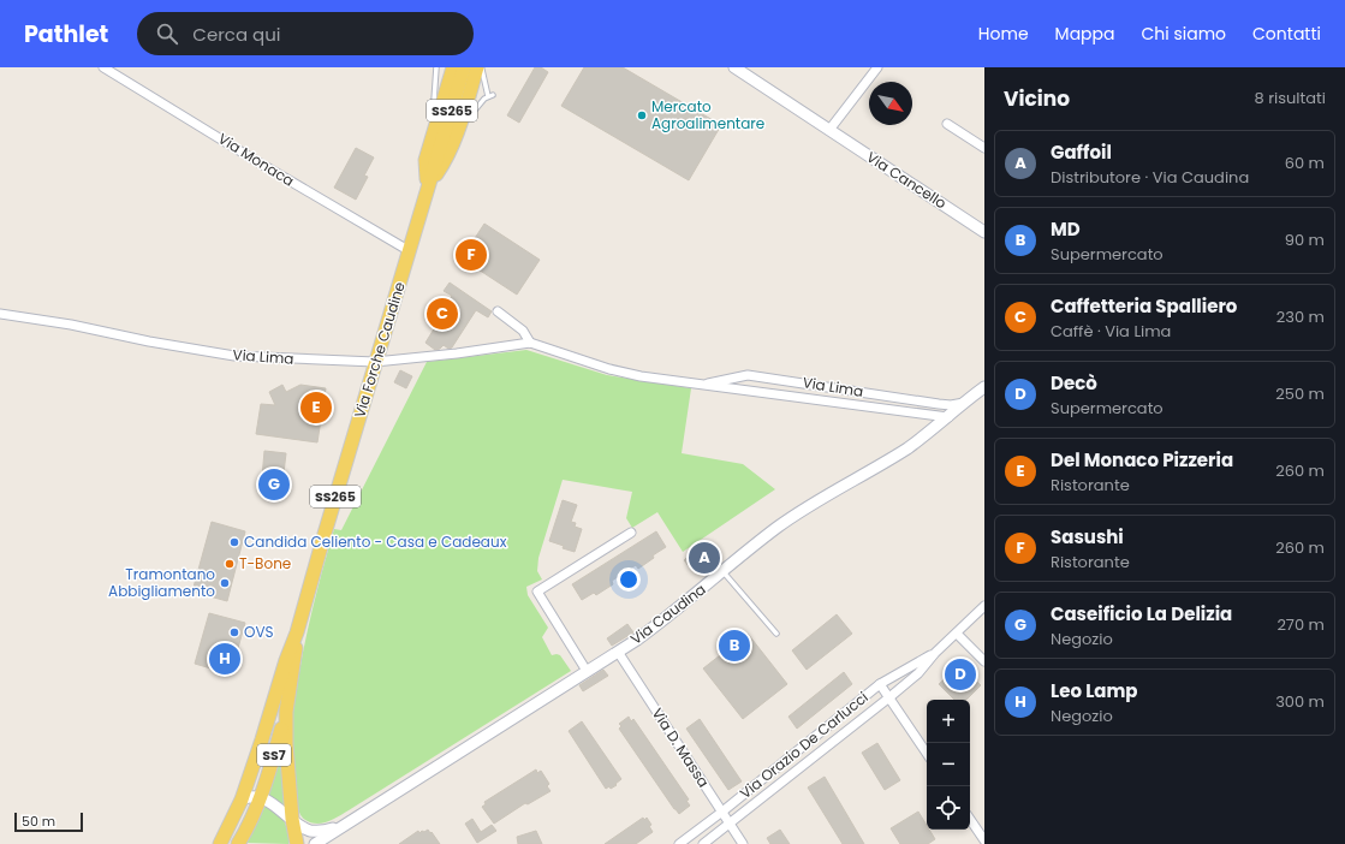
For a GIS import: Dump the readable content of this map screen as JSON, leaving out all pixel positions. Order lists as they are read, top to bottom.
{
  "streets": {
    "main road": [
      "SS265",
      "Via Cancello",
      "Via Forche Caudine",
      "Via Caudina",
      "SS7"
    ],
    "street": [
      "Via Monaca",
      "Via Lima",
      "Via Orazio De Carlucci",
      "Via D. Massa"
    ]
  },
  "crossings": [
    ["Via Monaca", "Via Forche Caudine"],
    ["Via Forche Caudine", "Via Lima"],
    ["Via Forche Caudine", "Via Caudina"],
    ["Via Forche Caudine", "SS7"],
    ["Via Lima", "Via Caudina"],
    ["Via Caudina", "Via D. Massa"],
    ["Via Caudina", "SS7"],
    ["Via Orazio De Carlucci", "Via D. Massa"]
  ],
  "places": [
    "Mercato Agroalimentare",
    "Candida Celiento - Casa e Cadeaux",
    "T-Bone",
    "Tramontano Abbigliamento",
    "OVS"
  ],
  "scale_bar": "50 m",
  "north": "bottom right",
  "page": {
    "header": "Pathlet",
    "search": "Cerca qui",
    "nav": [
      "Home",
      "Mappa",
      "Chi siamo",
      "Contatti"
    ],
    "heading": ["Vicino", "8 risultati"],
    "list": [
      {
        "mark": "A",
        "name": "Gaffoil",
        "note": "Distributore · Via Caudina",
        "value": "60 m"
      },
      {
        "mark": "B",
        "name": "MD",
        "note": "Supermercato",
        "value": "90 m"
      },
      {
        "mark": "C",
        "name": "Caffetteria Spalliero",
        "note": "Caffè · Via Lima",
        "value": "230 m"
      },
      {
        "mark": "D",
        "name": "Decò",
        "note": "Supermercato",
        "value": "250 m"
      },
      {
        "mark": "E",
        "name": "Del Monaco Pizzeria",
        "note": "Ristorante",
        "value": "260 m"
      },
      {
        "mark": "F",
        "name": "Sasushi",
        "note": "Ristorante",
        "value": "260 m"
      },
      {
        "mark": "G",
        "name": "Caseificio La Delizia",
        "note": "Negozio",
        "value": "270 m"
      },
      {
        "mark": "H",
        "name": "Leo Lamp",
        "note": "Negozio",
        "value": "300 m"
      }
    ],
    "pins": [
      "F",
      "C",
      "E",
      "G",
      "A",
      "B",
      "H",
      "D"
    ],
    "map_buttons": ["+", "−"],
    "scale": "50 m"
  }
}
